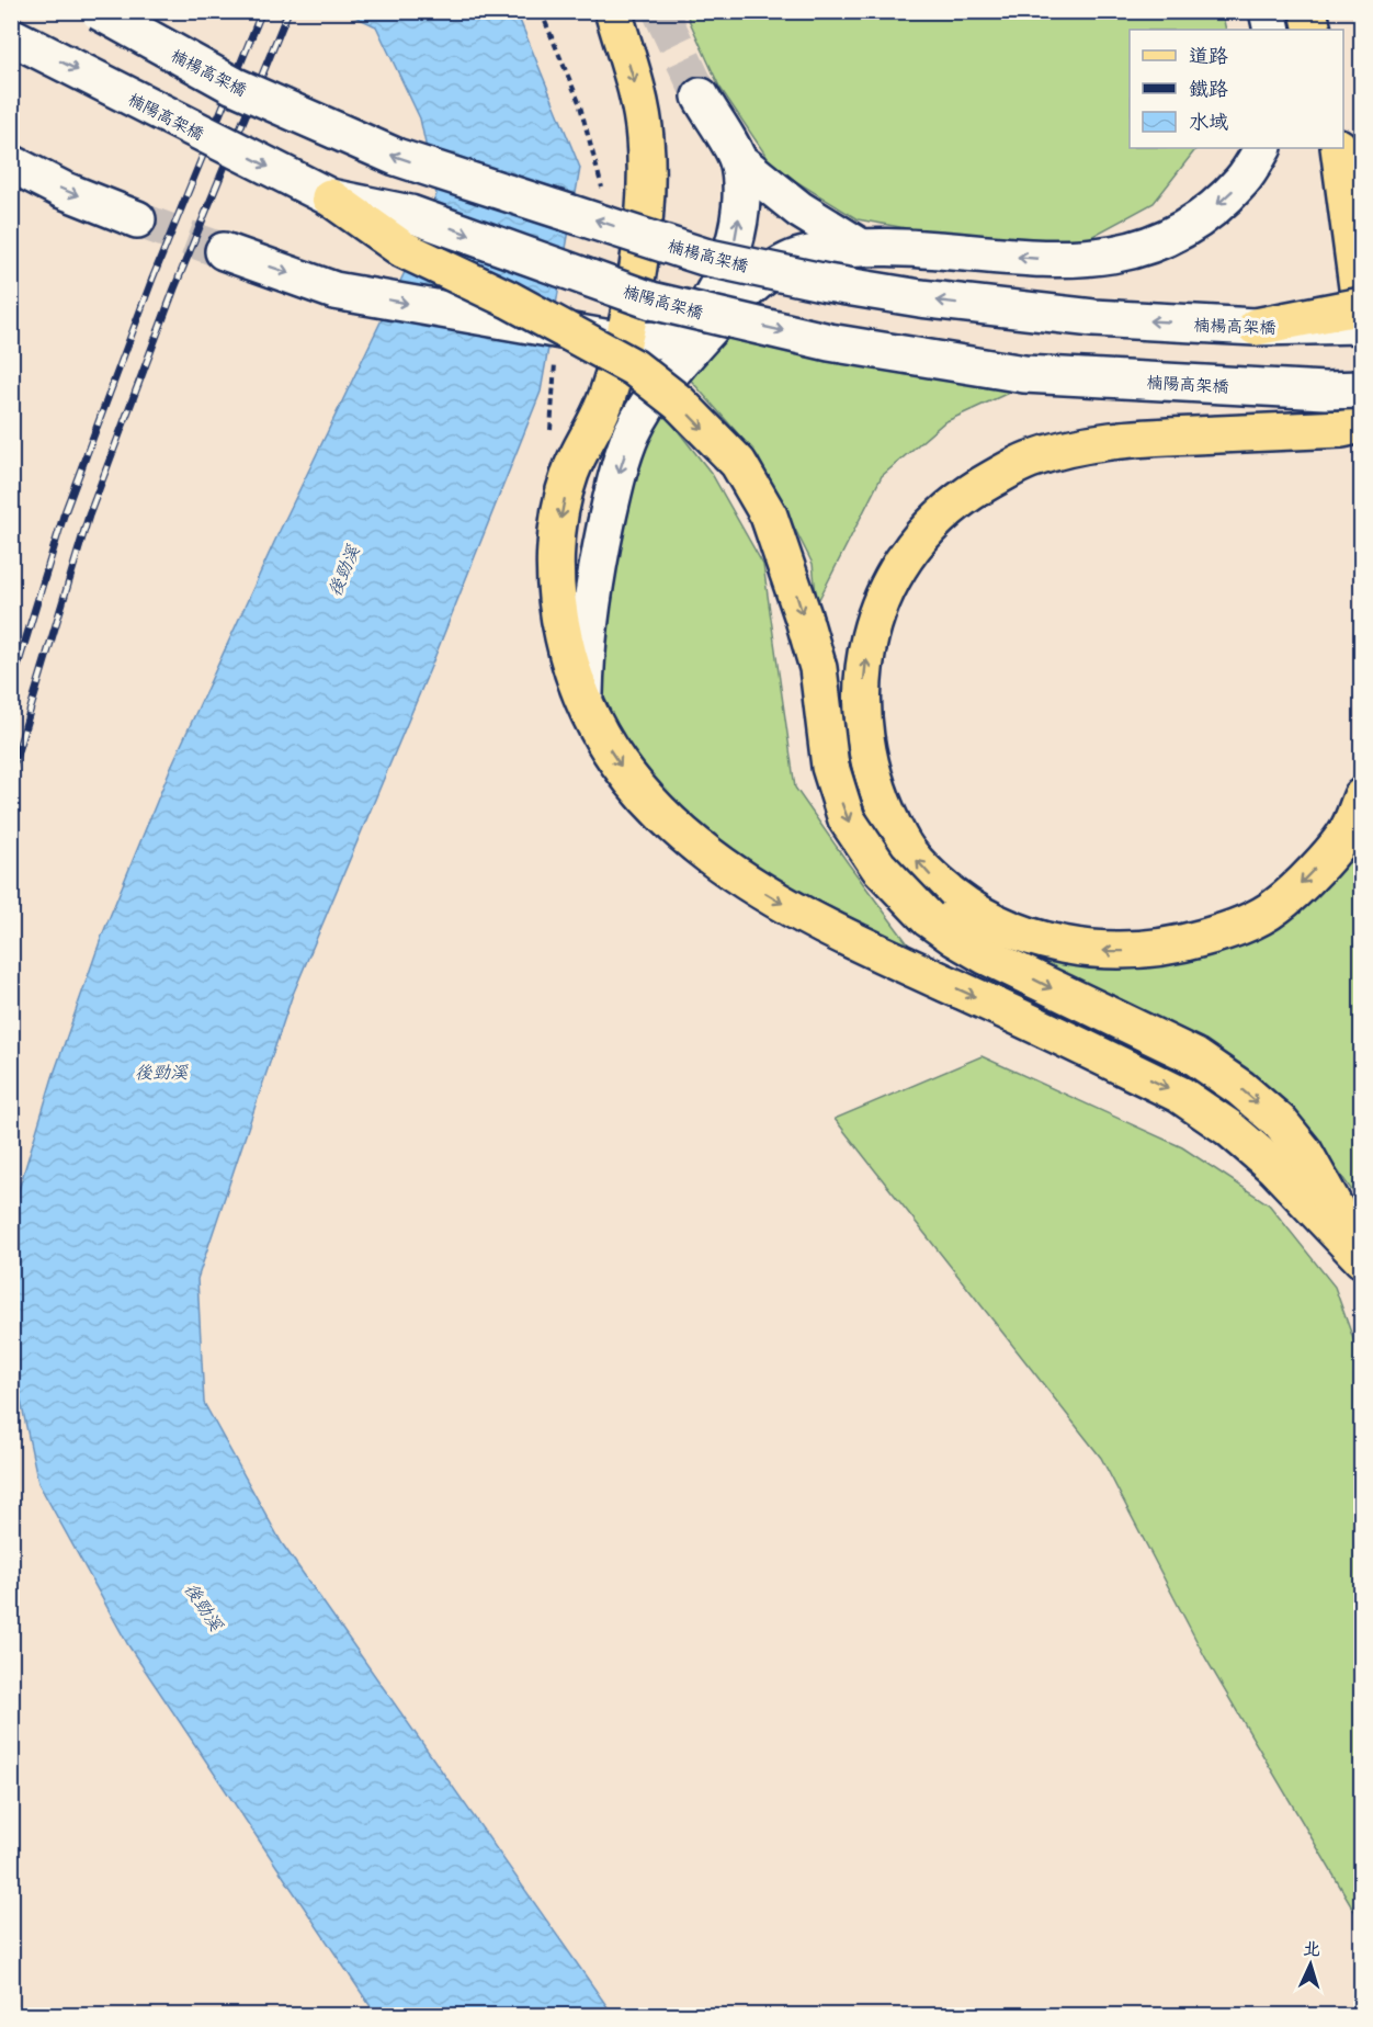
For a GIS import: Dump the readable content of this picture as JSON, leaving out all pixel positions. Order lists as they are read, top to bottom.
{
  "streets": {
    "street": ["楠楊高架橋", "楠陽高架橋"]
  },
  "water": ["後勁溪"],
  "legend": ["道路", "鐵路", "水域"],
  "north": "top"
}
